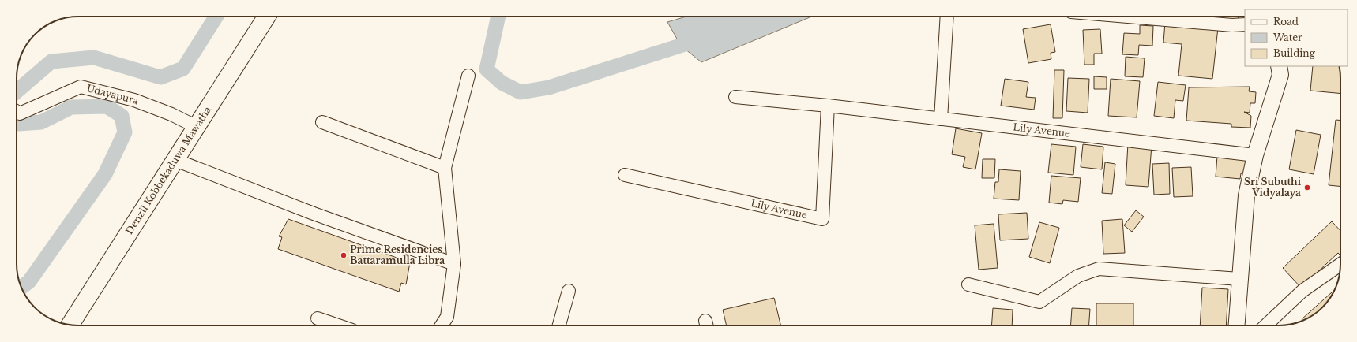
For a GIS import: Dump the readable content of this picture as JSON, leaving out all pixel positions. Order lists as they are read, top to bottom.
{
  "streets": {
    "main road": ["Denzil Kobbekaduwa Mawatha"],
    "street": ["Udayapura", "Lily Avenue"]
  },
  "crossings": [
    ["Udayapura", "Denzil Kobbekaduwa Mawatha"]
  ],
  "places": ["Sri Subuthi Vidyalaya", "Prime Residencies Battaramulla Libra"],
  "legend": ["Road", "Water", "Building"]
}
